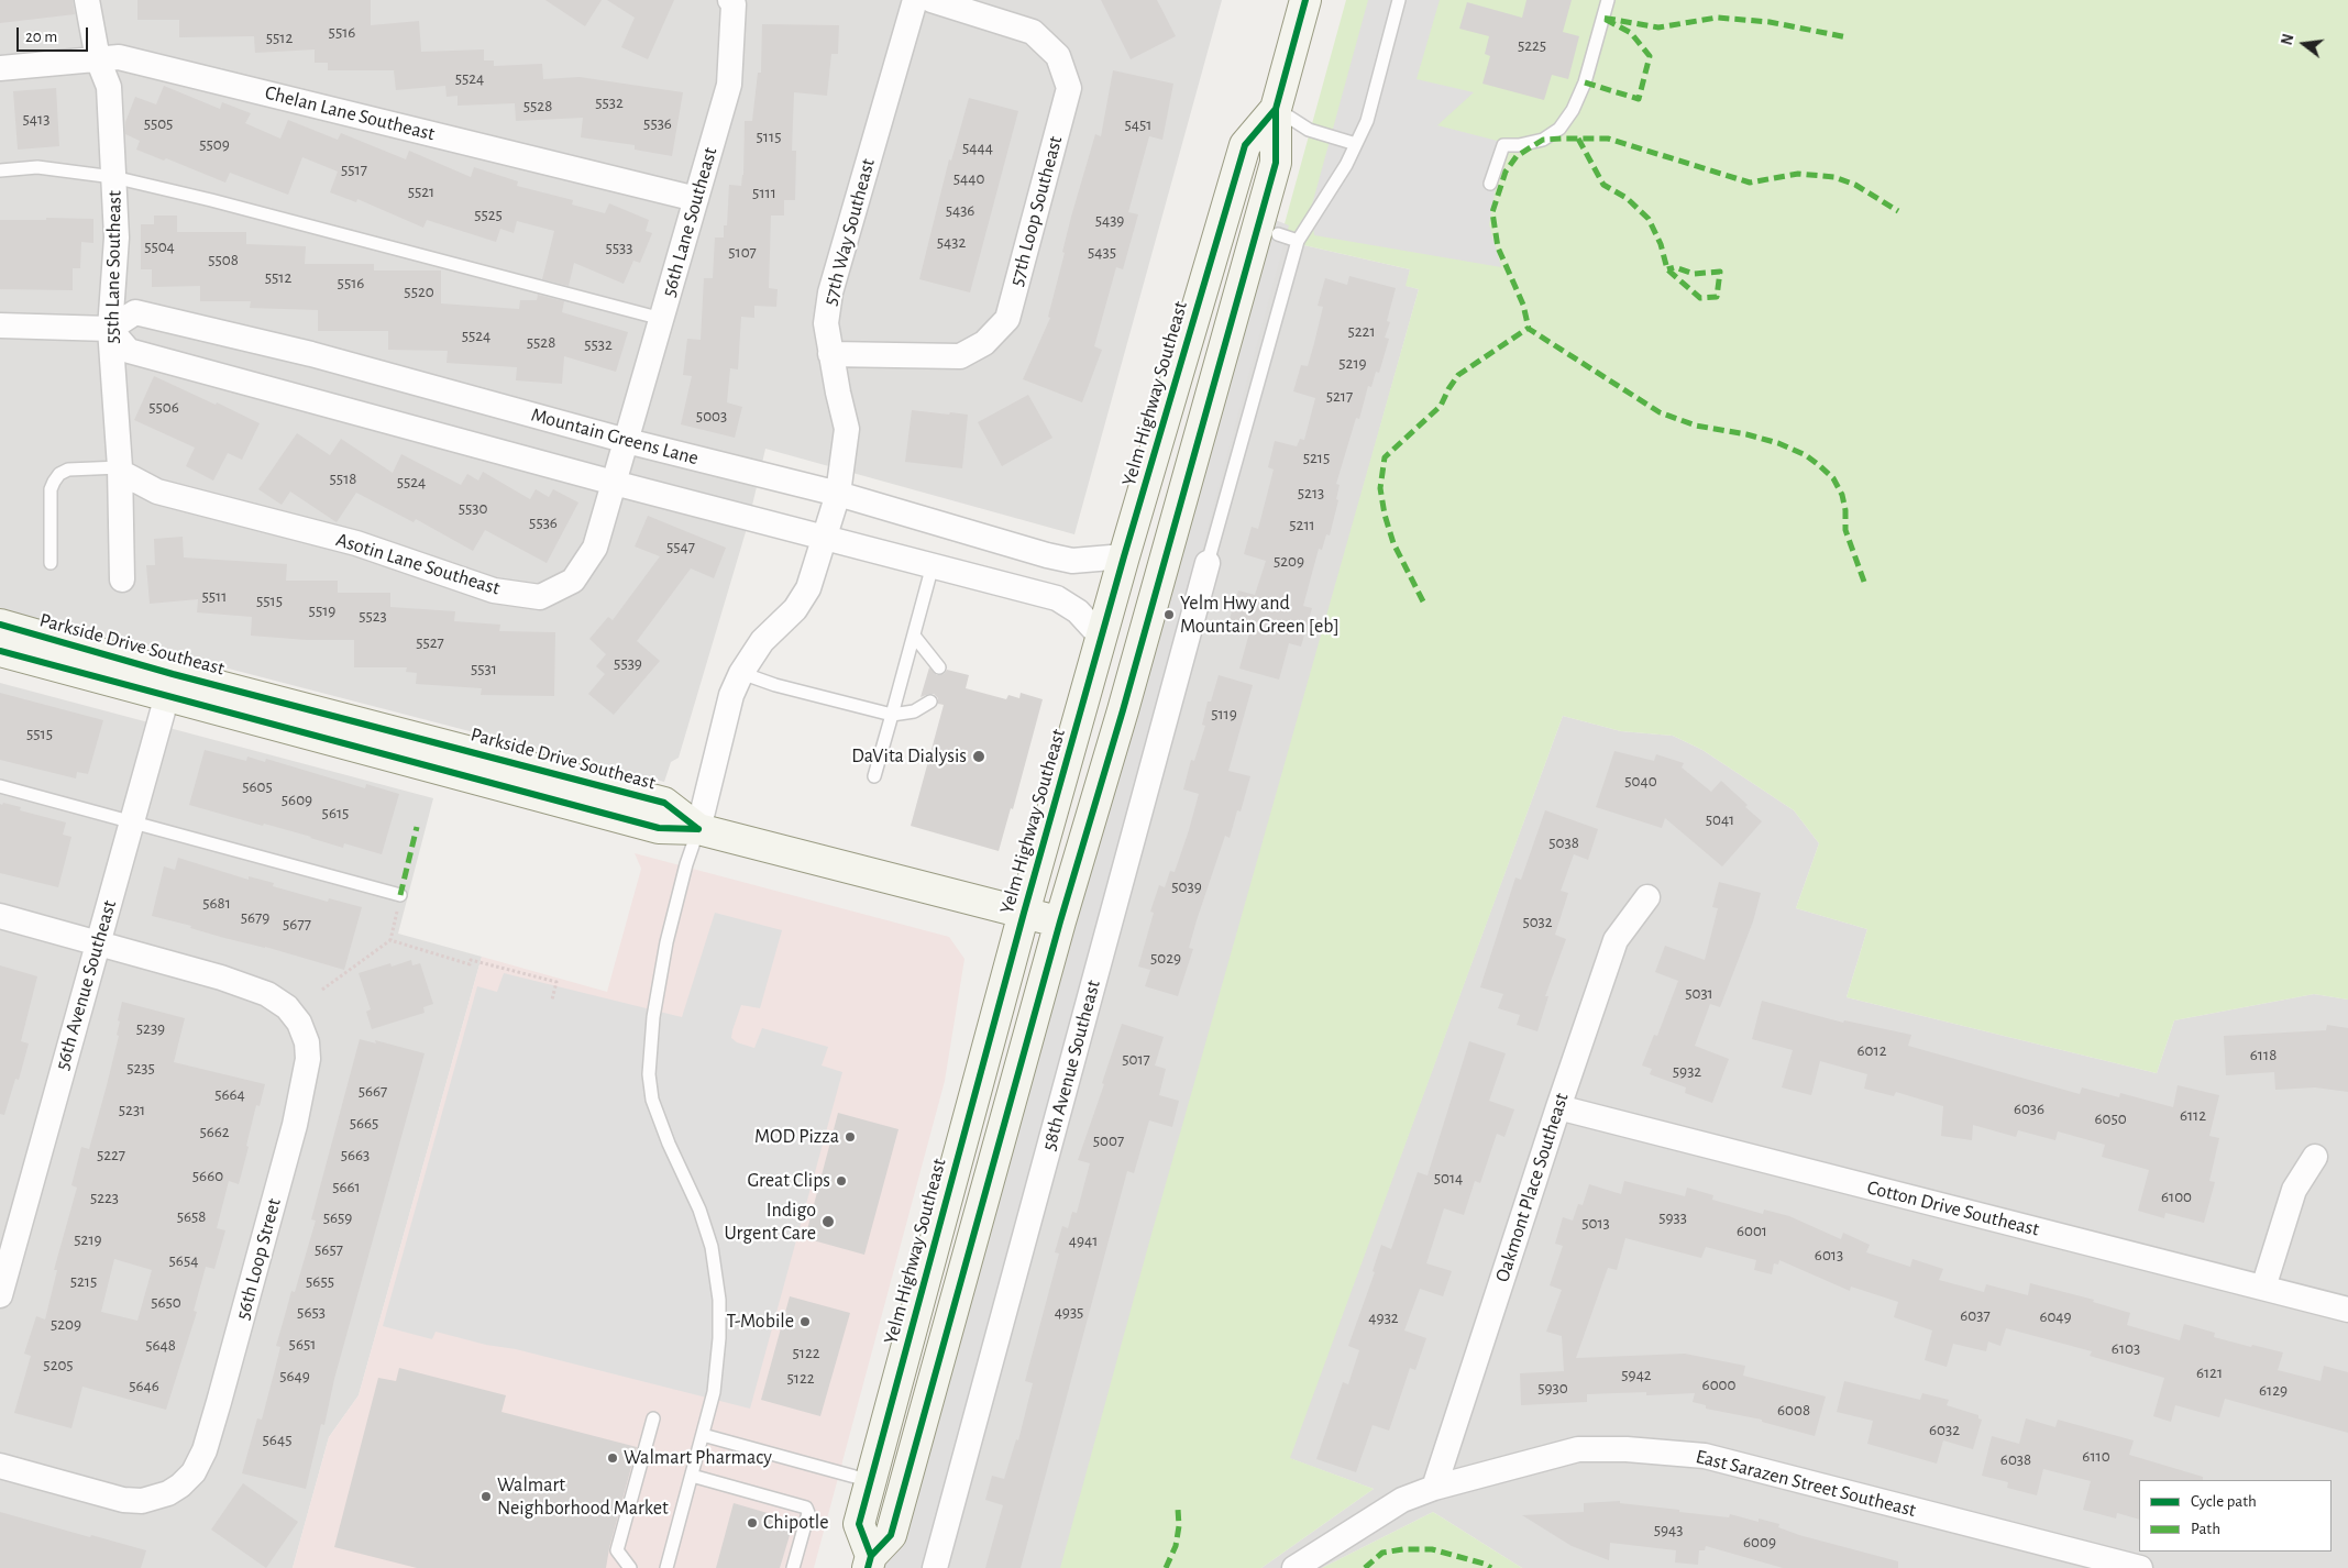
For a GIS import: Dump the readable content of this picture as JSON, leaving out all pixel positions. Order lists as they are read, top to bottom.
{
  "streets": {
    "main road": ["Yelm Highway Southeast", "Parkside Drive Southeast"],
    "street": [
      "Chelan Lane Southeast",
      "57th Loop Southeast",
      "56th Lane Southeast",
      "57th Way Southeast",
      "55th Lane Southeast",
      "Mountain Greens Lane",
      "Asotin Lane Southeast",
      "56th Avenue Southeast",
      "58th Avenue Southeast",
      "Oakmont Place Southeast",
      "Cotton Drive Southeast",
      "56th Loop Street",
      "East Sarazen Street Southeast"
    ]
  },
  "crossings": [
    ["Chelan Lane Southeast", "56th Lane Southeast"],
    ["Chelan Lane Southeast", "55th Lane Southeast"],
    ["57th Loop Southeast", "57th Way Southeast"],
    ["56th Lane Southeast", "Mountain Greens Lane"],
    ["56th Lane Southeast", "Asotin Lane Southeast"],
    ["57th Way Southeast", "Mountain Greens Lane"],
    ["57th Way Southeast", "Parkside Drive Southeast"],
    ["55th Lane Southeast", "Mountain Greens Lane"],
    ["55th Lane Southeast", "Asotin Lane Southeast"],
    ["Yelm Highway Southeast", "Mountain Greens Lane"],
    ["Yelm Highway Southeast", "Parkside Drive Southeast"],
    ["Mountain Greens Lane", "Asotin Lane Southeast"],
    ["Parkside Drive Southeast", "56th Avenue Southeast"],
    ["56th Avenue Southeast", "56th Loop Street"],
    ["Oakmont Place Southeast", "Cotton Drive Southeast"],
    ["Oakmont Place Southeast", "East Sarazen Street Southeast"]
  ],
  "places": [
    "Yelm Hwy and Mountain Green [eb]",
    "DaVita Dialysis",
    "MOD Pizza",
    "Great Clips",
    "Indigo Urgent Care",
    "T-Mobile",
    "Walmart Pharmacy",
    "Walmart Neighborhood Market",
    "Chipotle"
  ],
  "house_numbers": [
    "5516",
    "5512",
    "5225",
    "5524",
    "5532",
    "5528",
    "5413",
    "5505",
    "5536",
    "5451",
    "5115",
    "5509",
    "5444",
    "5517",
    "5440",
    "5521",
    "5111",
    "5436",
    "5525",
    "5439",
    "5432",
    "5504",
    "5533",
    "5107",
    "5435",
    "5508",
    "5512",
    "5516",
    "5520",
    "5221",
    "5524",
    "5528",
    "5532",
    "5219",
    "5217",
    "5506",
    "5003",
    "5215",
    "5518",
    "5524",
    "5213",
    "5530",
    "5536",
    "5211",
    "5547",
    "5209",
    "5511",
    "5515",
    "5519",
    "5523",
    "5527",
    "5539",
    "5531",
    "5119",
    "5515",
    "5040",
    "5605",
    "5609",
    "5615",
    "5041",
    "5038",
    "5039",
    "5681",
    "5679",
    "5032",
    "5677",
    "5029",
    "5031",
    "5239",
    "6012",
    "6118",
    "5017",
    "5235",
    "5932",
    "5667",
    "5664",
    "6036",
    "5231",
    "6112",
    "6050",
    "5665",
    "5662",
    "5007",
    "5227",
    "5663",
    "5660",
    "5014",
    "5661",
    "6100",
    "5223",
    "5658",
    "5659",
    "5933",
    "5013",
    "6001",
    "5219",
    "4941",
    "5657",
    "6013",
    "5654",
    "5215",
    "5655",
    "5650",
    "5653",
    "4935",
    "6037",
    "6049",
    "4932",
    "5209",
    "5651",
    "5648",
    "6103",
    "5122",
    "5205",
    "6121",
    "5942",
    "5649",
    "5122",
    "6000",
    "5646",
    "5930",
    "6129",
    "6008",
    "6032",
    "5645",
    "6110",
    "6038",
    "5943",
    "6009"
  ],
  "legend": ["Cycle path", "Path"],
  "scale_bar": "20 m",
  "north": "left"
}
